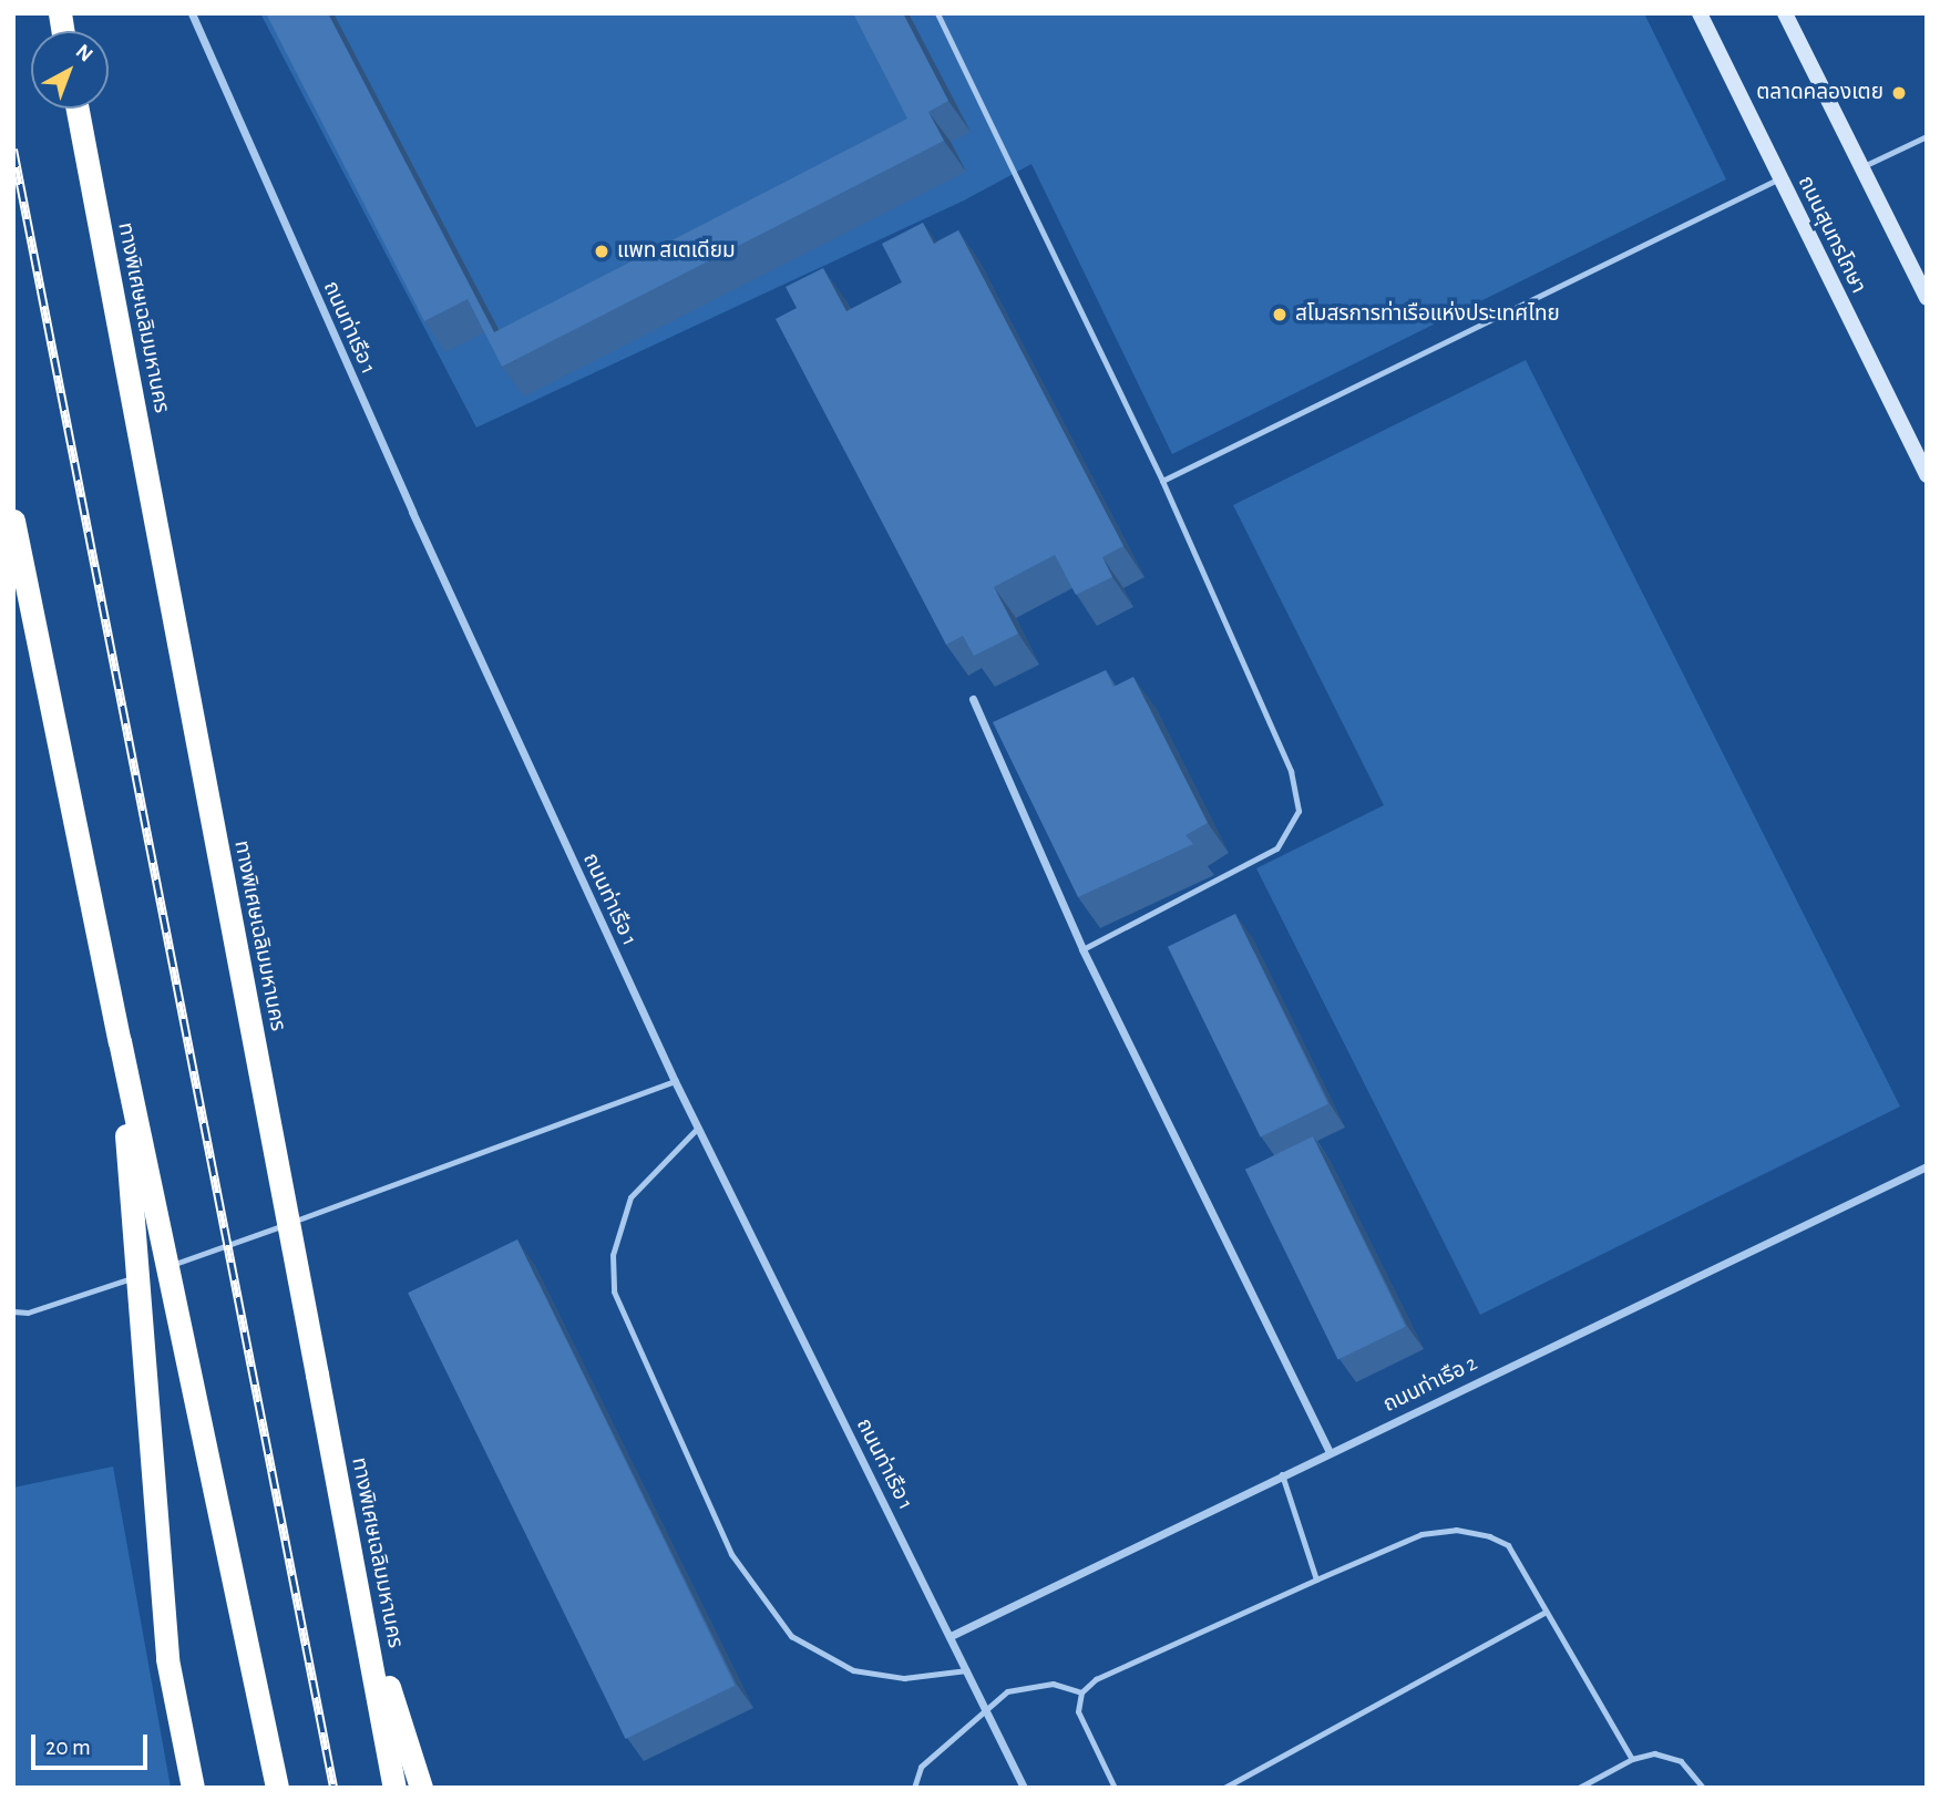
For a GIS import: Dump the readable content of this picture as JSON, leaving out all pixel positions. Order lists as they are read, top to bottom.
{
  "streets": {
    "highway": ["ทางพิเศษเฉลิมมหานคร"],
    "main road": ["ถนนสุนทรโกษา"],
    "street": ["ถนนท่าเรือ 1", "ถนนท่าเรือ 2"]
  },
  "crossings": [
    ["ถนนท่าเรือ 1", "ถนนท่าเรือ 2"]
  ],
  "places": ["ตลาดคลองเตย", "แพท สเตเดียม", "สโมสรการท่าเรือแห่งประเทศไทย"],
  "scale_bar": "20 m",
  "north": "top right"
}
